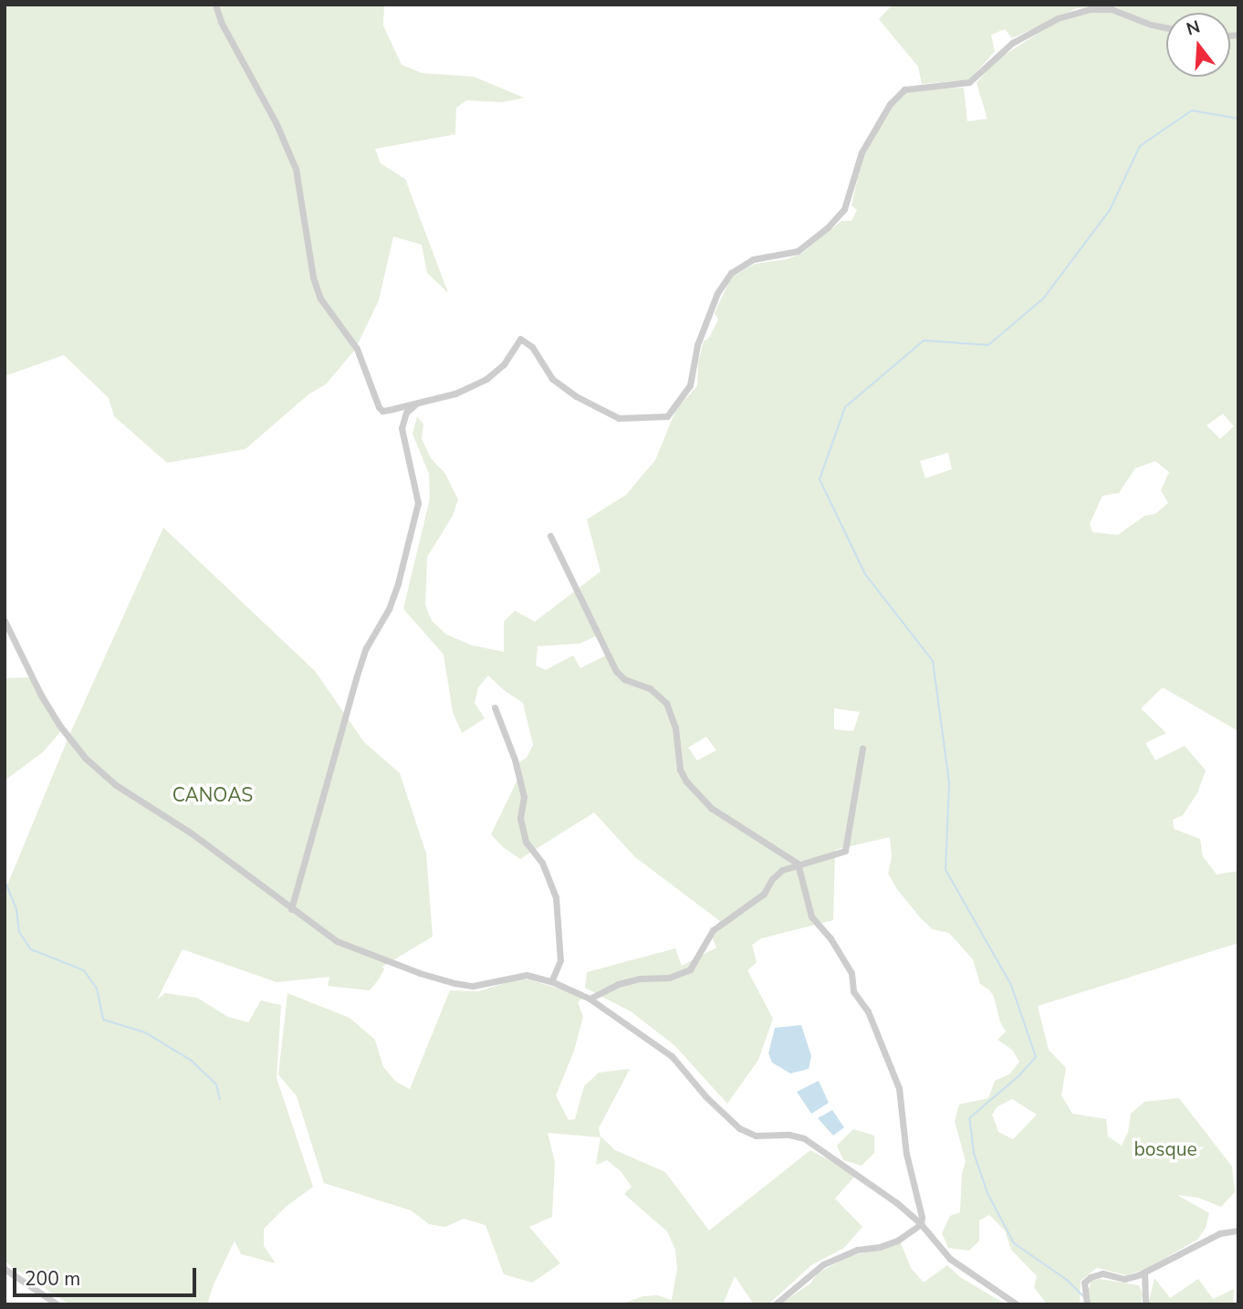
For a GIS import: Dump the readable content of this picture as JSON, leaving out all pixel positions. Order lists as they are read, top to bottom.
{
  "parks": ["CANOAS", "bosque"],
  "scale_bar": "200 m",
  "north": "top"
}
